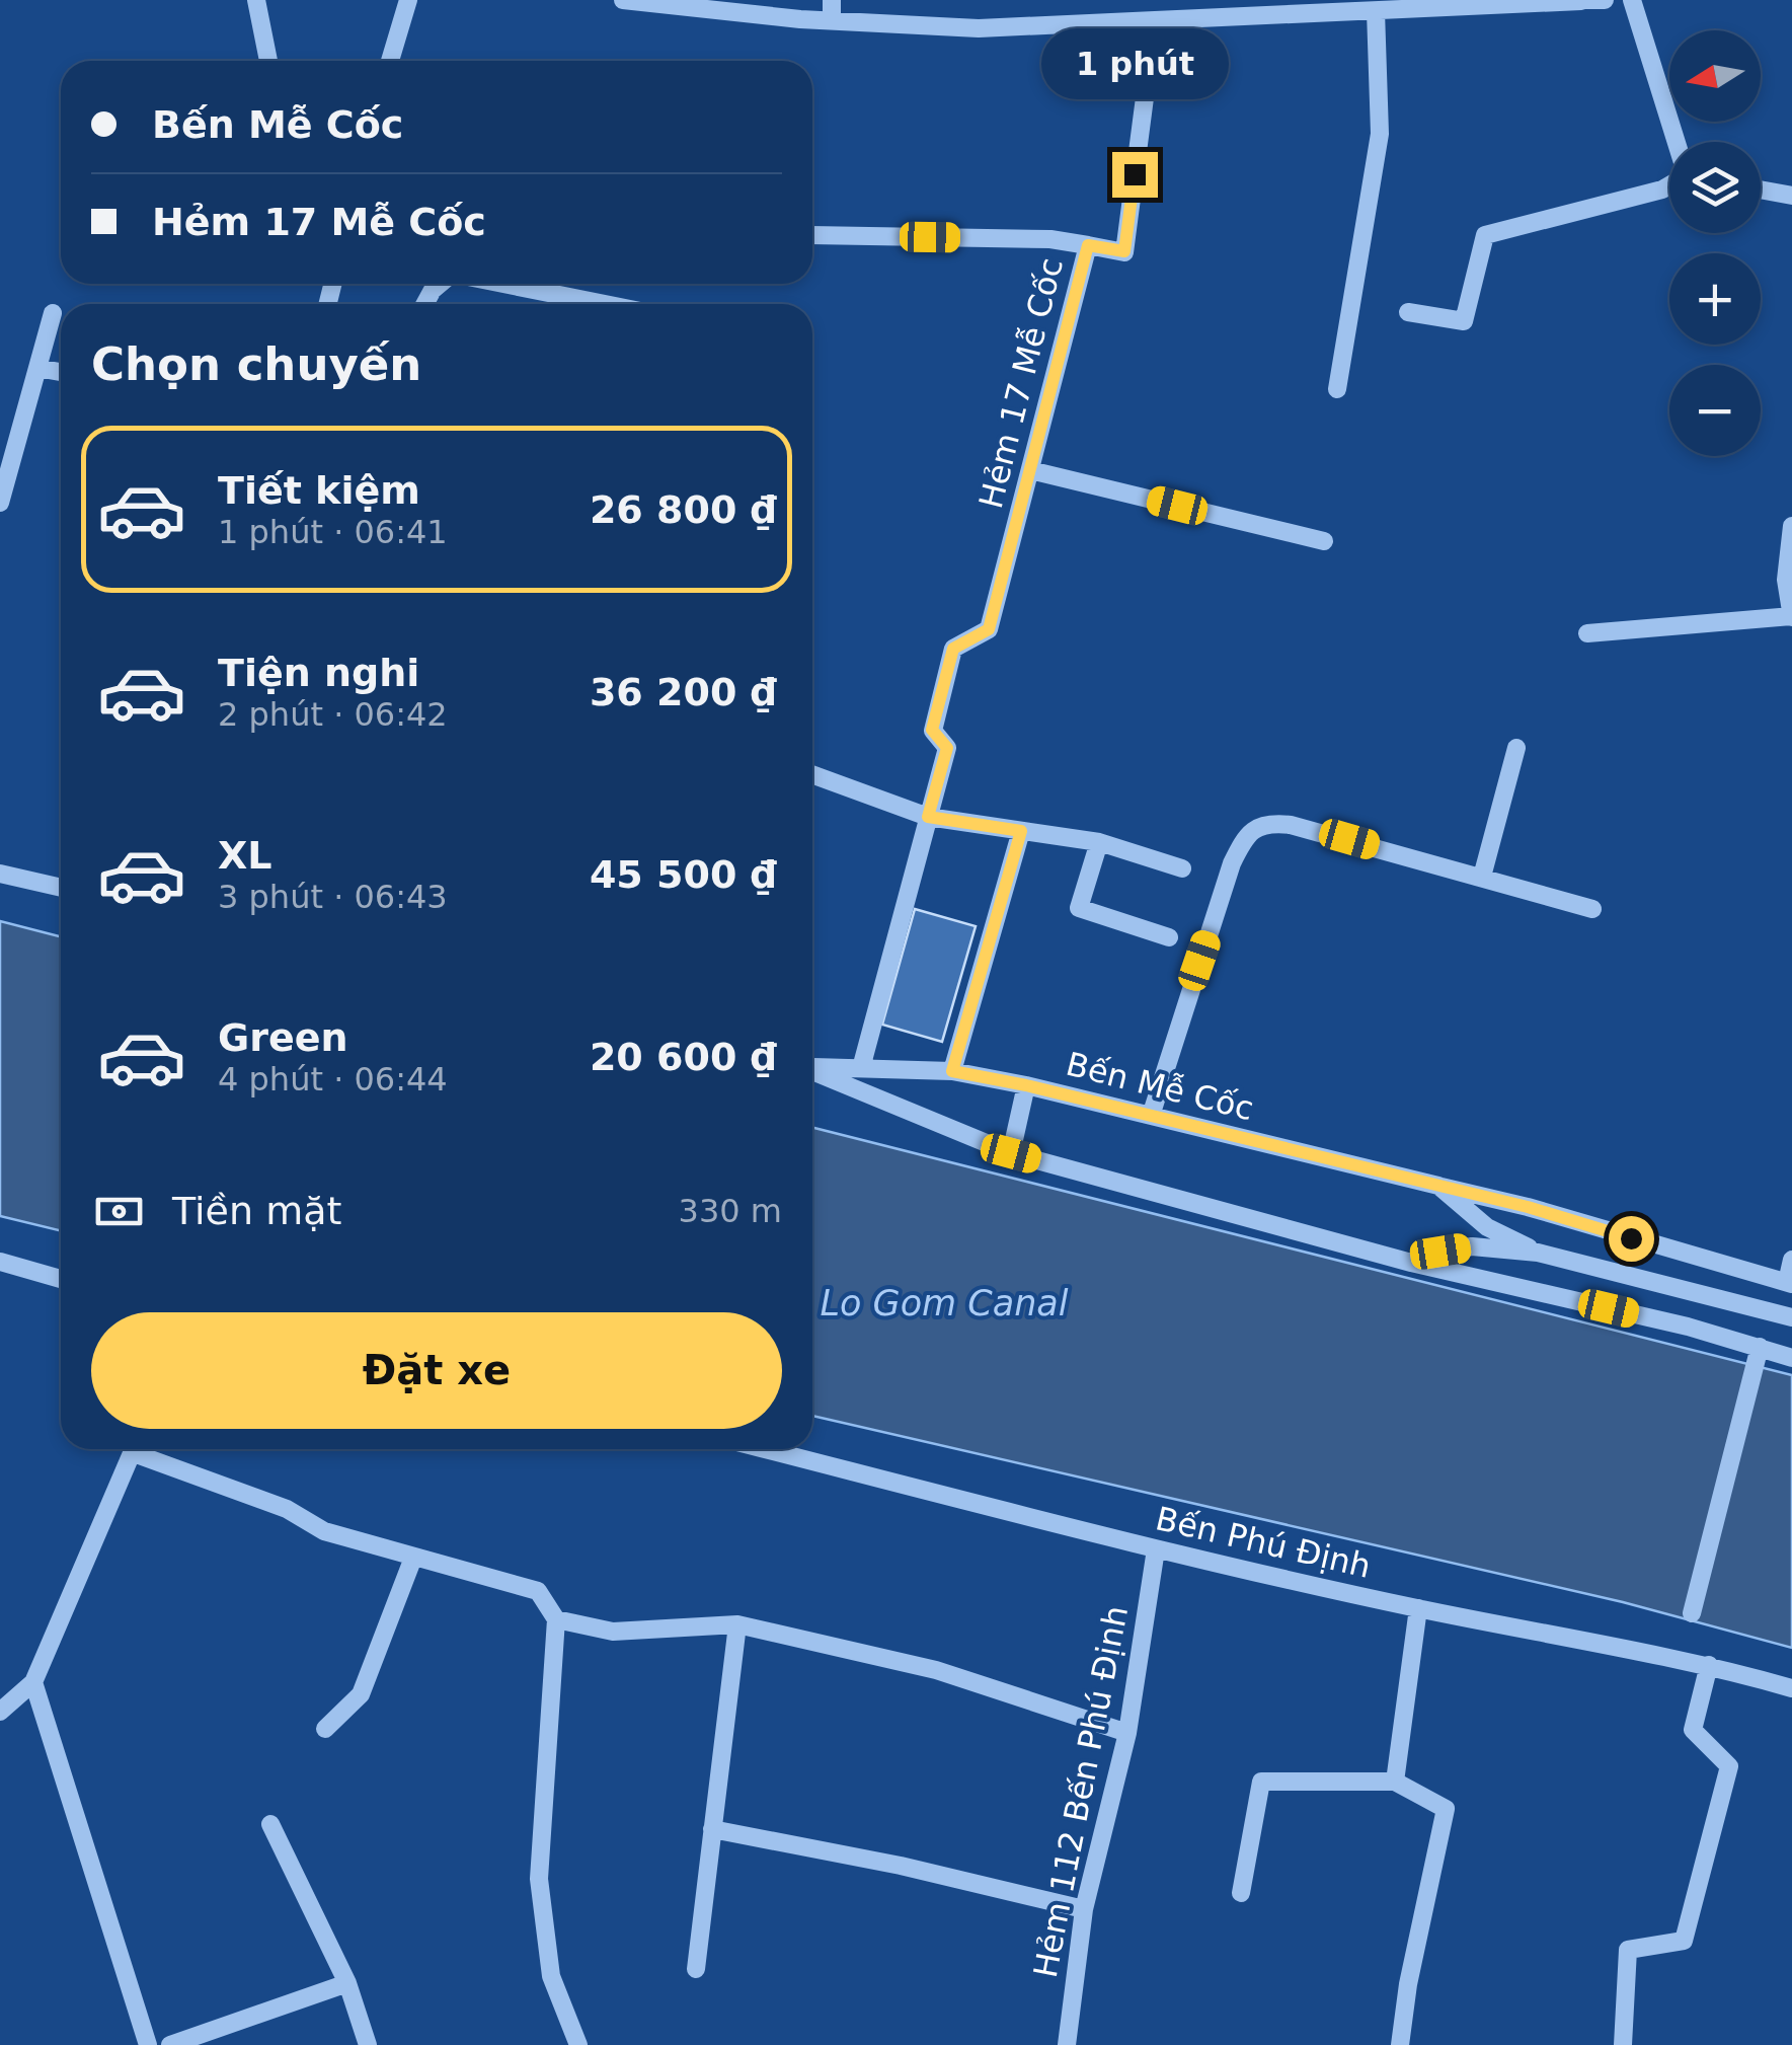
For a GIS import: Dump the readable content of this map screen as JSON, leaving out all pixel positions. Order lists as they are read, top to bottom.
{
  "streets": {
    "street": [
      "Hẻm 17 Mễ Cốc",
      "Bến Mễ Cốc",
      "Bến Phú Định",
      "Hẻm 112 Bến Phú Định"
    ]
  },
  "crossings": [
    ["Hẻm 17 Mễ Cốc", "Bến Mễ Cốc"],
    ["Bến Phú Định", "Hẻm 112 Bến Phú Định"]
  ],
  "water": ["Lo Gom Canal"],
  "north": "left",
  "page": {
    "bubble": "1 phút",
    "map_buttons": ["+", "−"],
    "banner": ["Bến Mễ Cốc", "Hẻm 17 Mễ Cốc"],
    "heading": "Chọn chuyến",
    "list": [
      {
        "name": "Tiết kiệm",
        "note": "1 phút · 06:41",
        "value": "26 800 ₫"
      },
      {
        "name": "Tiện nghi",
        "note": "2 phút · 06:42",
        "value": "36 200 ₫"
      },
      {
        "name": "XL",
        "note": "3 phút · 06:43",
        "value": "45 500 ₫"
      },
      {
        "name": "Green",
        "note": "4 phút · 06:44",
        "value": "20 600 ₫"
      }
    ],
    "pay": ["Tiền mặt", "330 m"],
    "buttons": "Đặt xe"
  }
}
